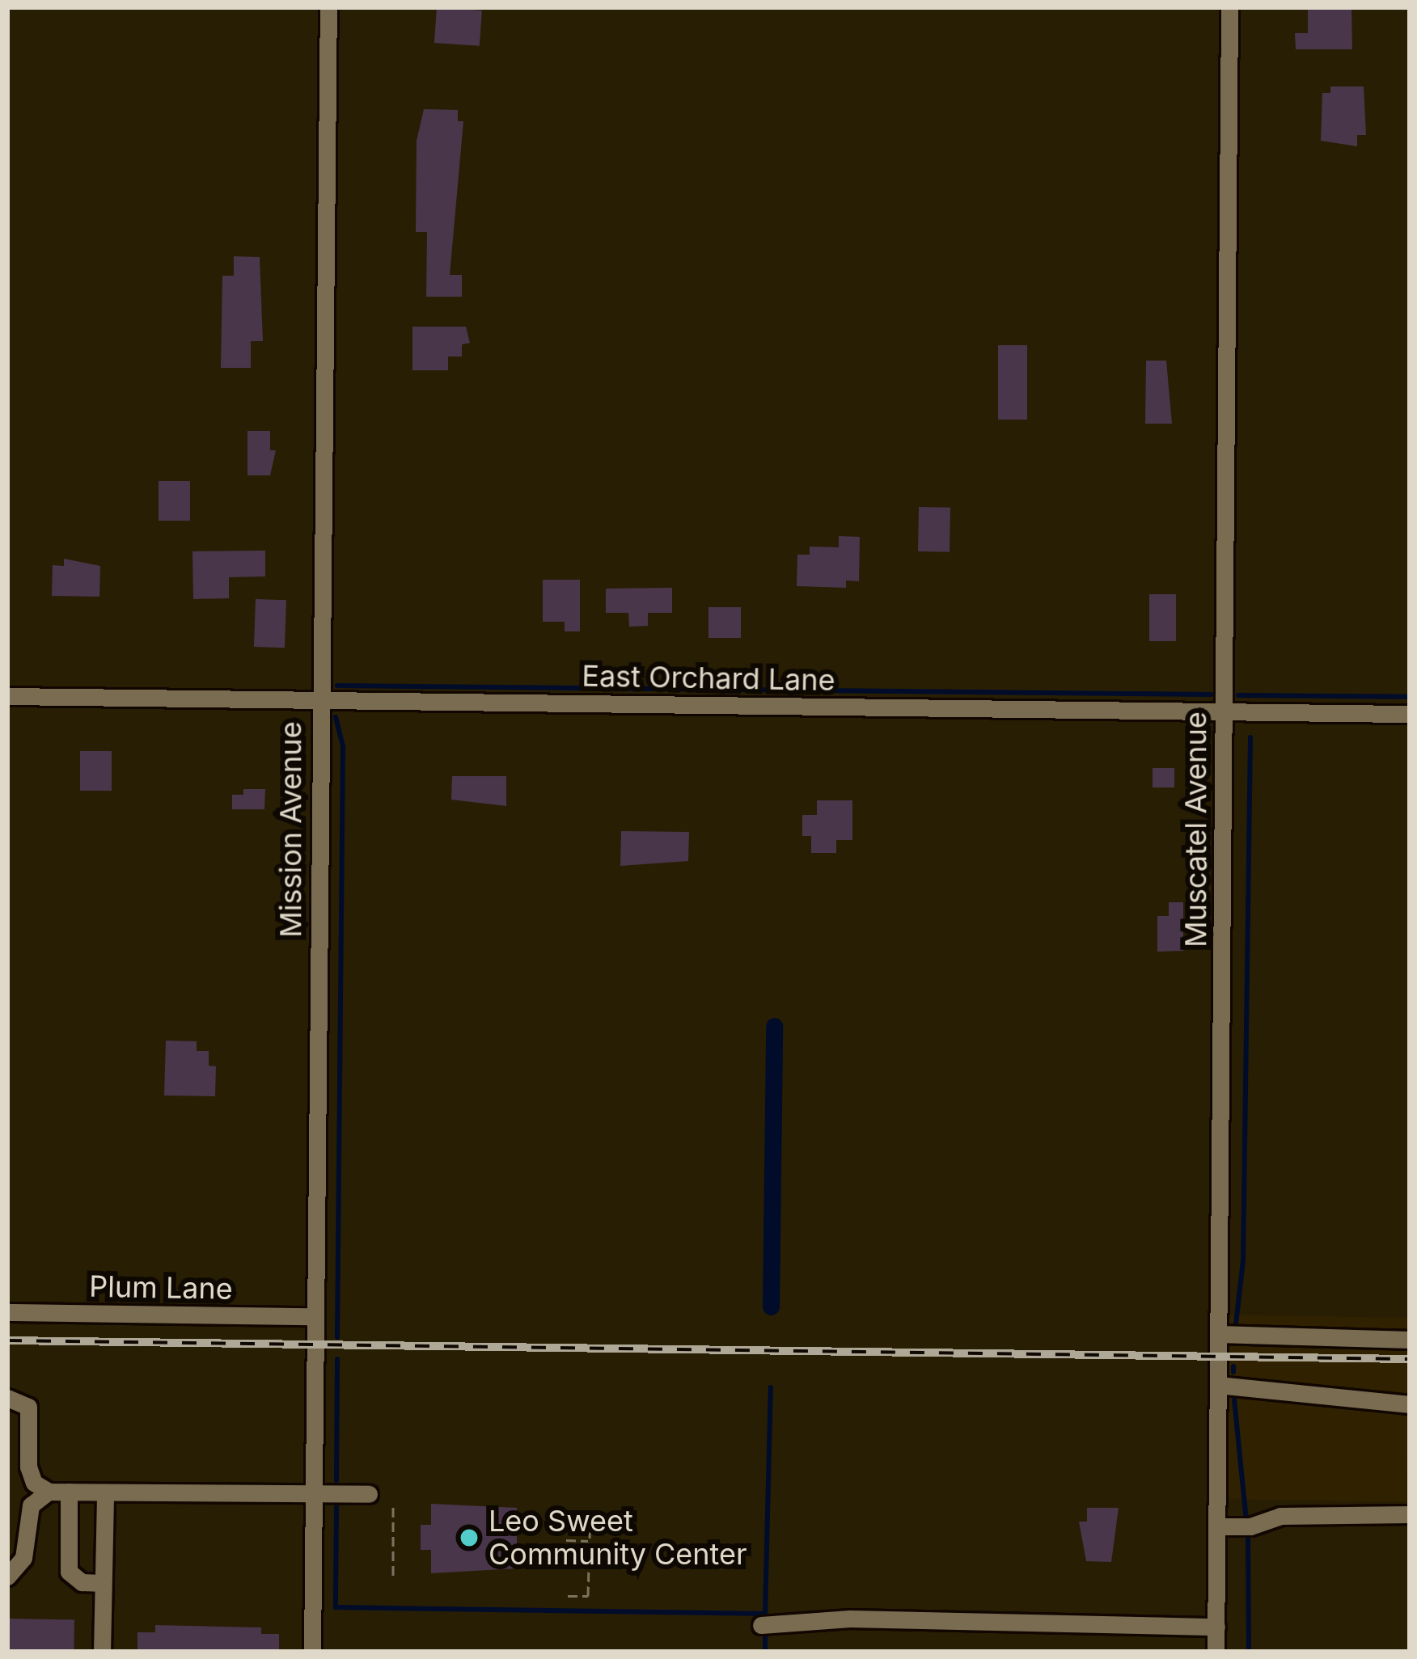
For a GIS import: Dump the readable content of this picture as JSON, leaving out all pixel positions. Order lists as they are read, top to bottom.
{
  "streets": {
    "street": [
      "East Orchard Lane",
      "Mission Avenue",
      "Muscatel Avenue",
      "Plum Lane"
    ]
  },
  "crossings": [
    ["East Orchard Lane", "Mission Avenue"],
    ["East Orchard Lane", "Muscatel Avenue"],
    ["Mission Avenue", "Plum Lane"]
  ],
  "places": ["Leo Sweet Community Center"]
}
